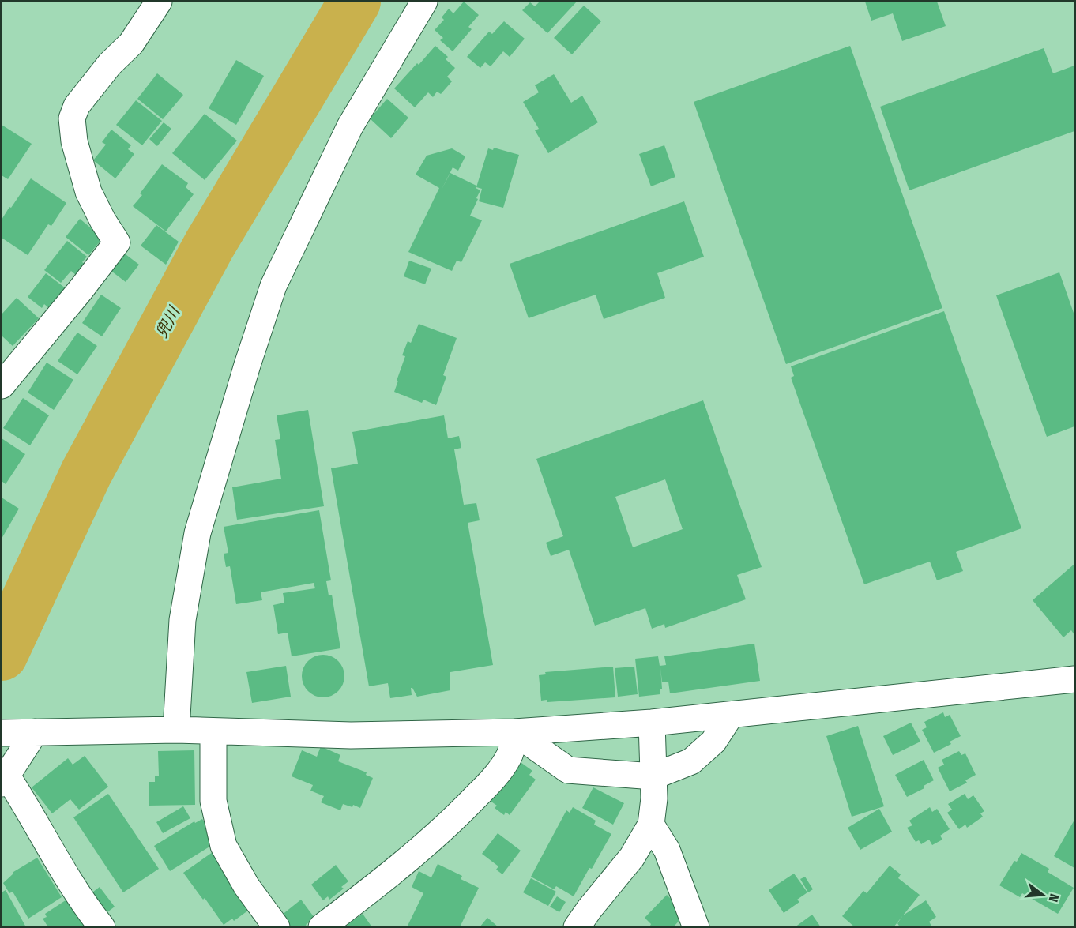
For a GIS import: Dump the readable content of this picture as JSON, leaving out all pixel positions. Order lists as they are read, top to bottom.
{
  "water": ["兜川"],
  "north": "right"
}
